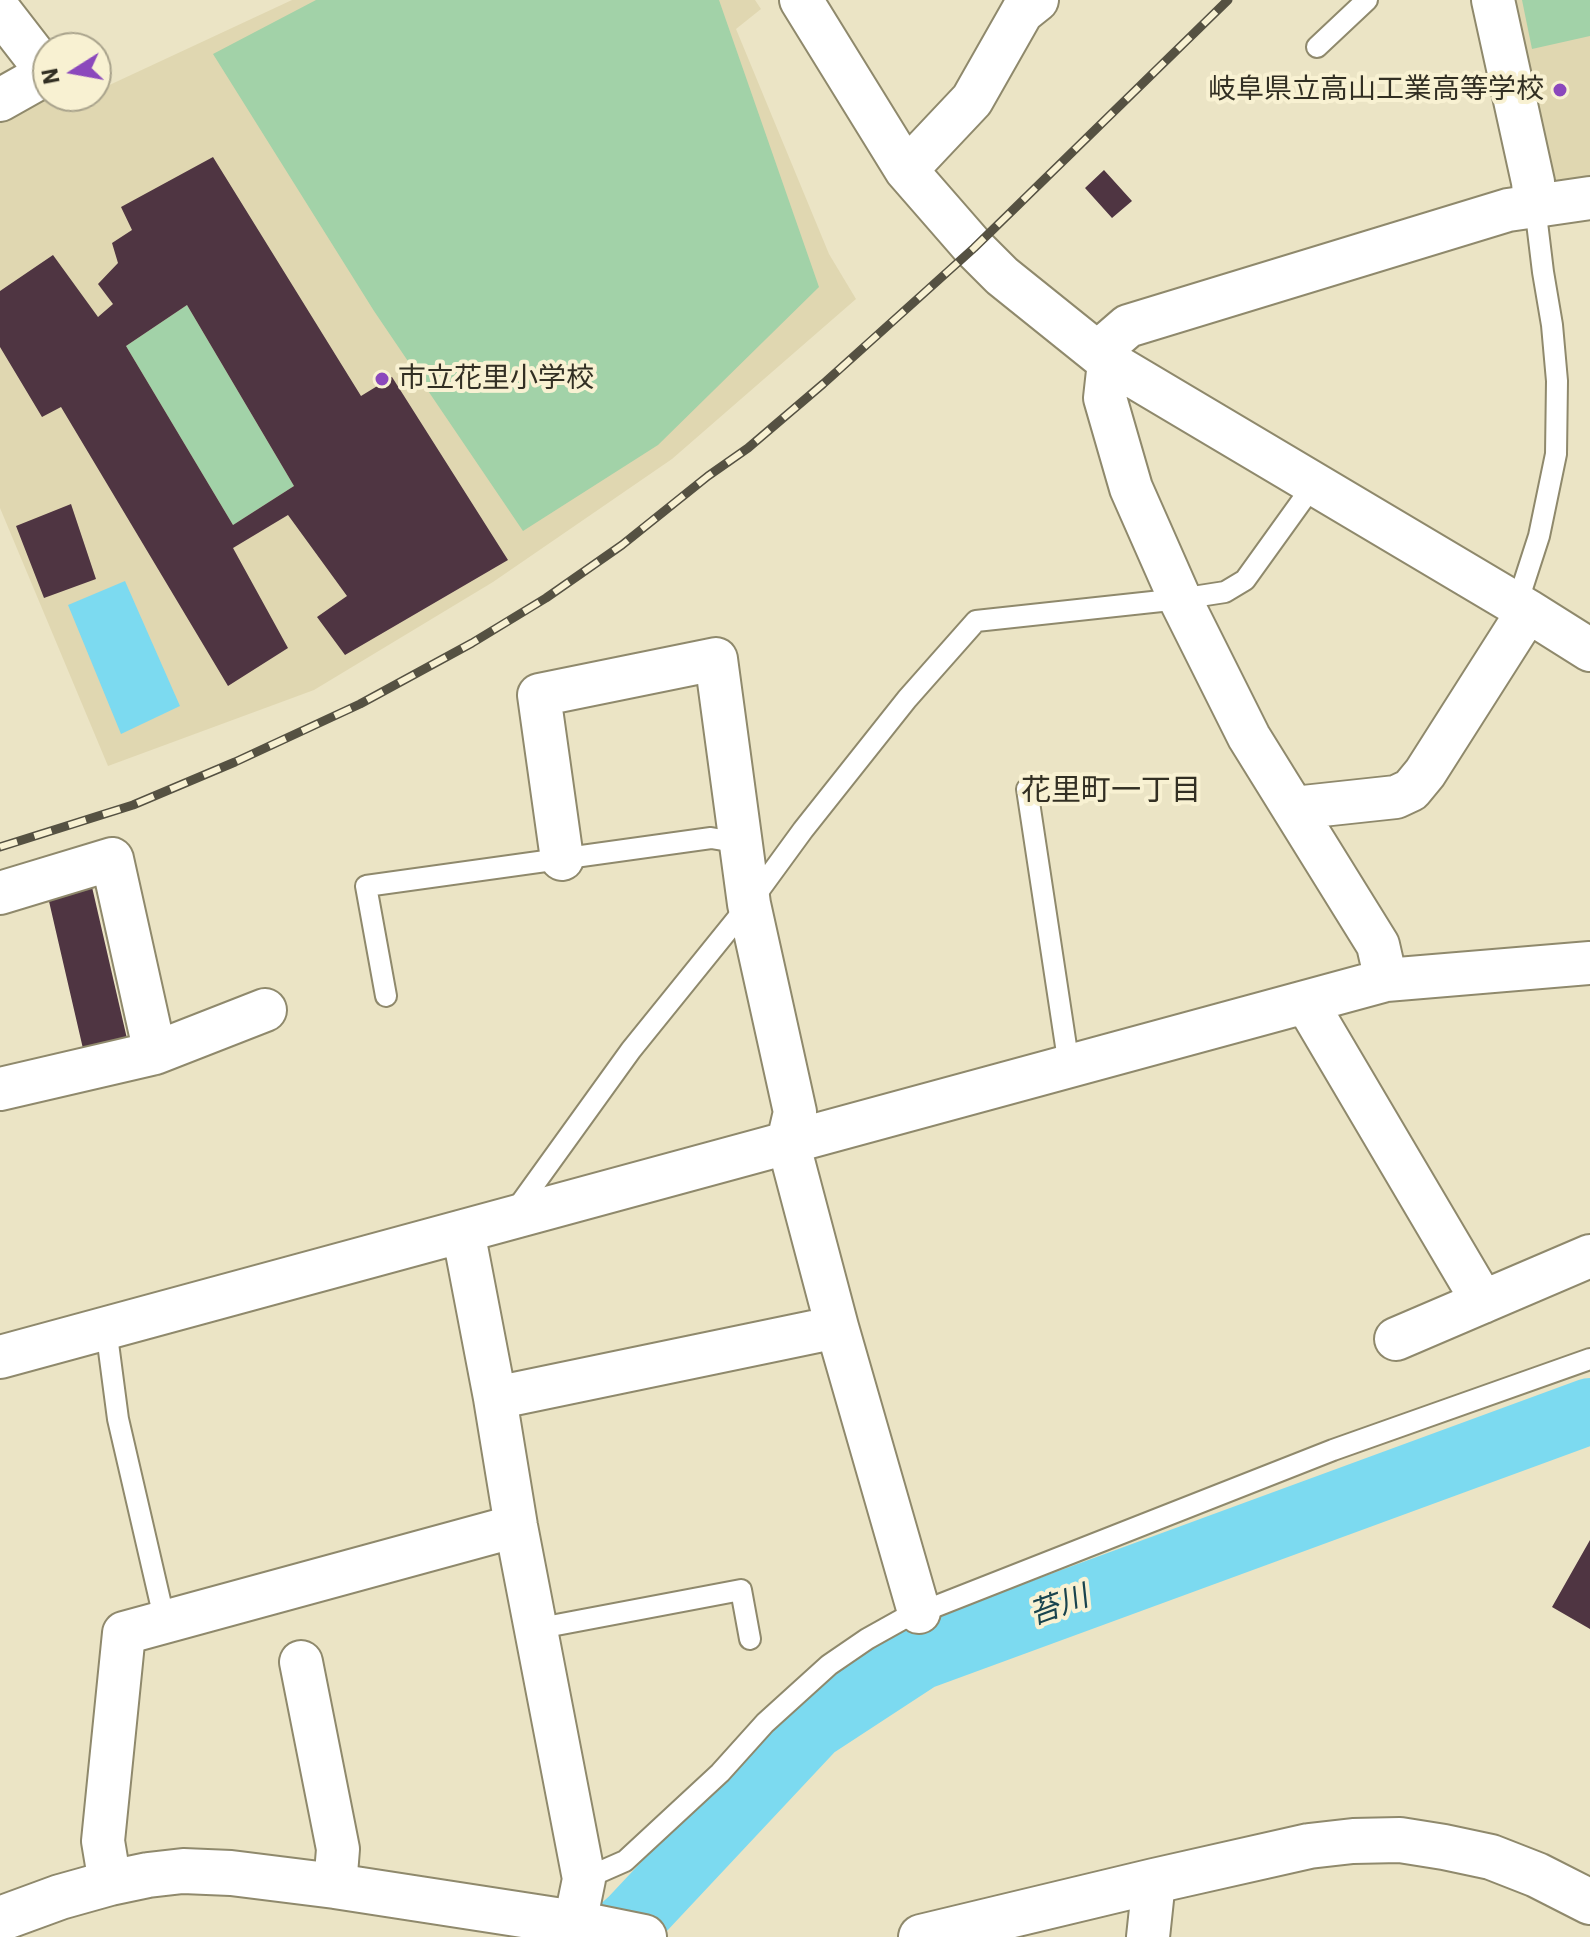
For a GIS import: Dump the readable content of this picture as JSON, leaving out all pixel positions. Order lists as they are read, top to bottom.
{
  "districts": ["花里町一丁目"],
  "water": ["苔川"],
  "places": ["岐阜県立高山工業高等学校", "市立花里小学校"],
  "north": "left"
}
